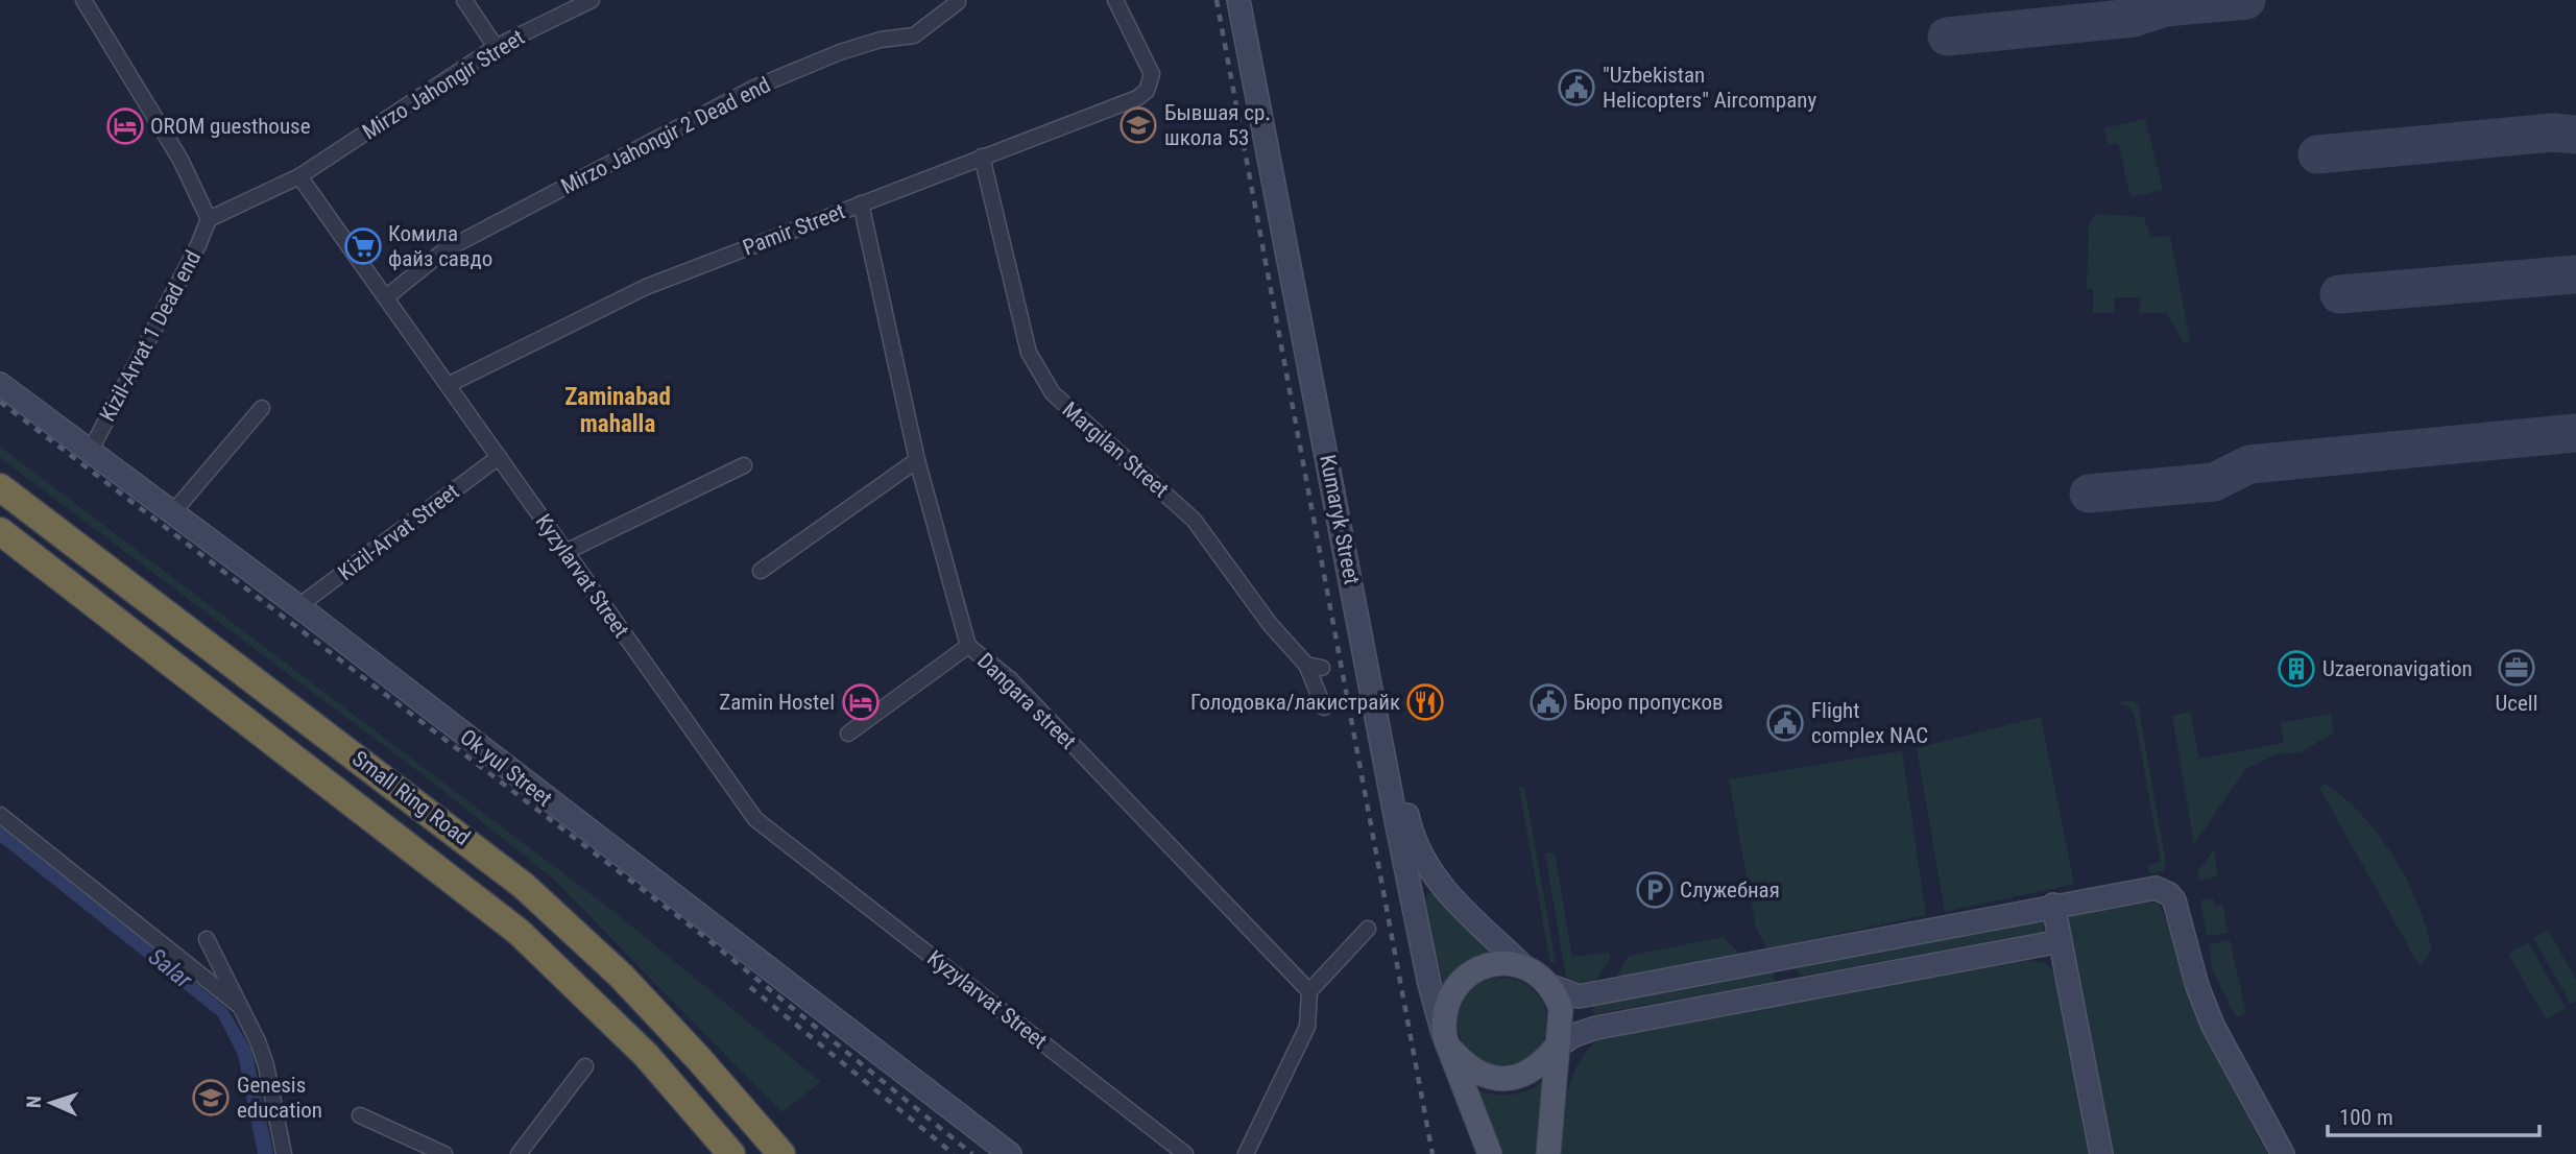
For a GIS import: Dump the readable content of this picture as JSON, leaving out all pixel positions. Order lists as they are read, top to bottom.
{
  "streets": {
    "highway": ["Small Ring Road"],
    "main road": ["Kumaryk Street", "Ok yul Street"],
    "street": [
      "Mirzo Jahongir Street",
      "Mirzo Jahongir 2 Dead end",
      "Pamir Street",
      "Kizil-Arvat 1 Dead end",
      "Margilan Street",
      "Kizil-Arvat Street",
      "Kyzylarvat Street",
      "Dangara street"
    ]
  },
  "crossings": [
    ["Mirzo Jahongir Street", "Kyzylarvat Street"],
    ["Mirzo Jahongir 2 Dead end", "Kyzylarvat Street"],
    ["Pamir Street", "Margilan Street"],
    ["Pamir Street", "Kyzylarvat Street"],
    ["Pamir Street", "Dangara street"],
    ["Kizil-Arvat 1 Dead end", "Ok yul Street"],
    ["Kizil-Arvat Street", "Kyzylarvat Street"],
    ["Kizil-Arvat Street", "Ok yul Street"]
  ],
  "districts": ["Zaminabad mahalla"],
  "water": ["Salar"],
  "places": {
    "public building": ["\"Uzbekistan Helicopters\" Aircompany", "Бюро пропусков", "Flight complex NAC"],
    "school or university": ["Бывшая ср. школа 53", "Genesis education"],
    "hotel": ["OROM guesthouse", "Zamin Hostel"],
    "supermarket": ["Комила файз савдо"],
    "office": ["Ucell"],
    "building": ["Uzaeronavigation"],
    "restaurant": ["Голодовка/лакистрайк"],
    "parking": ["Служебная"]
  },
  "scale_bar": "100 m",
  "north": "left"
}
